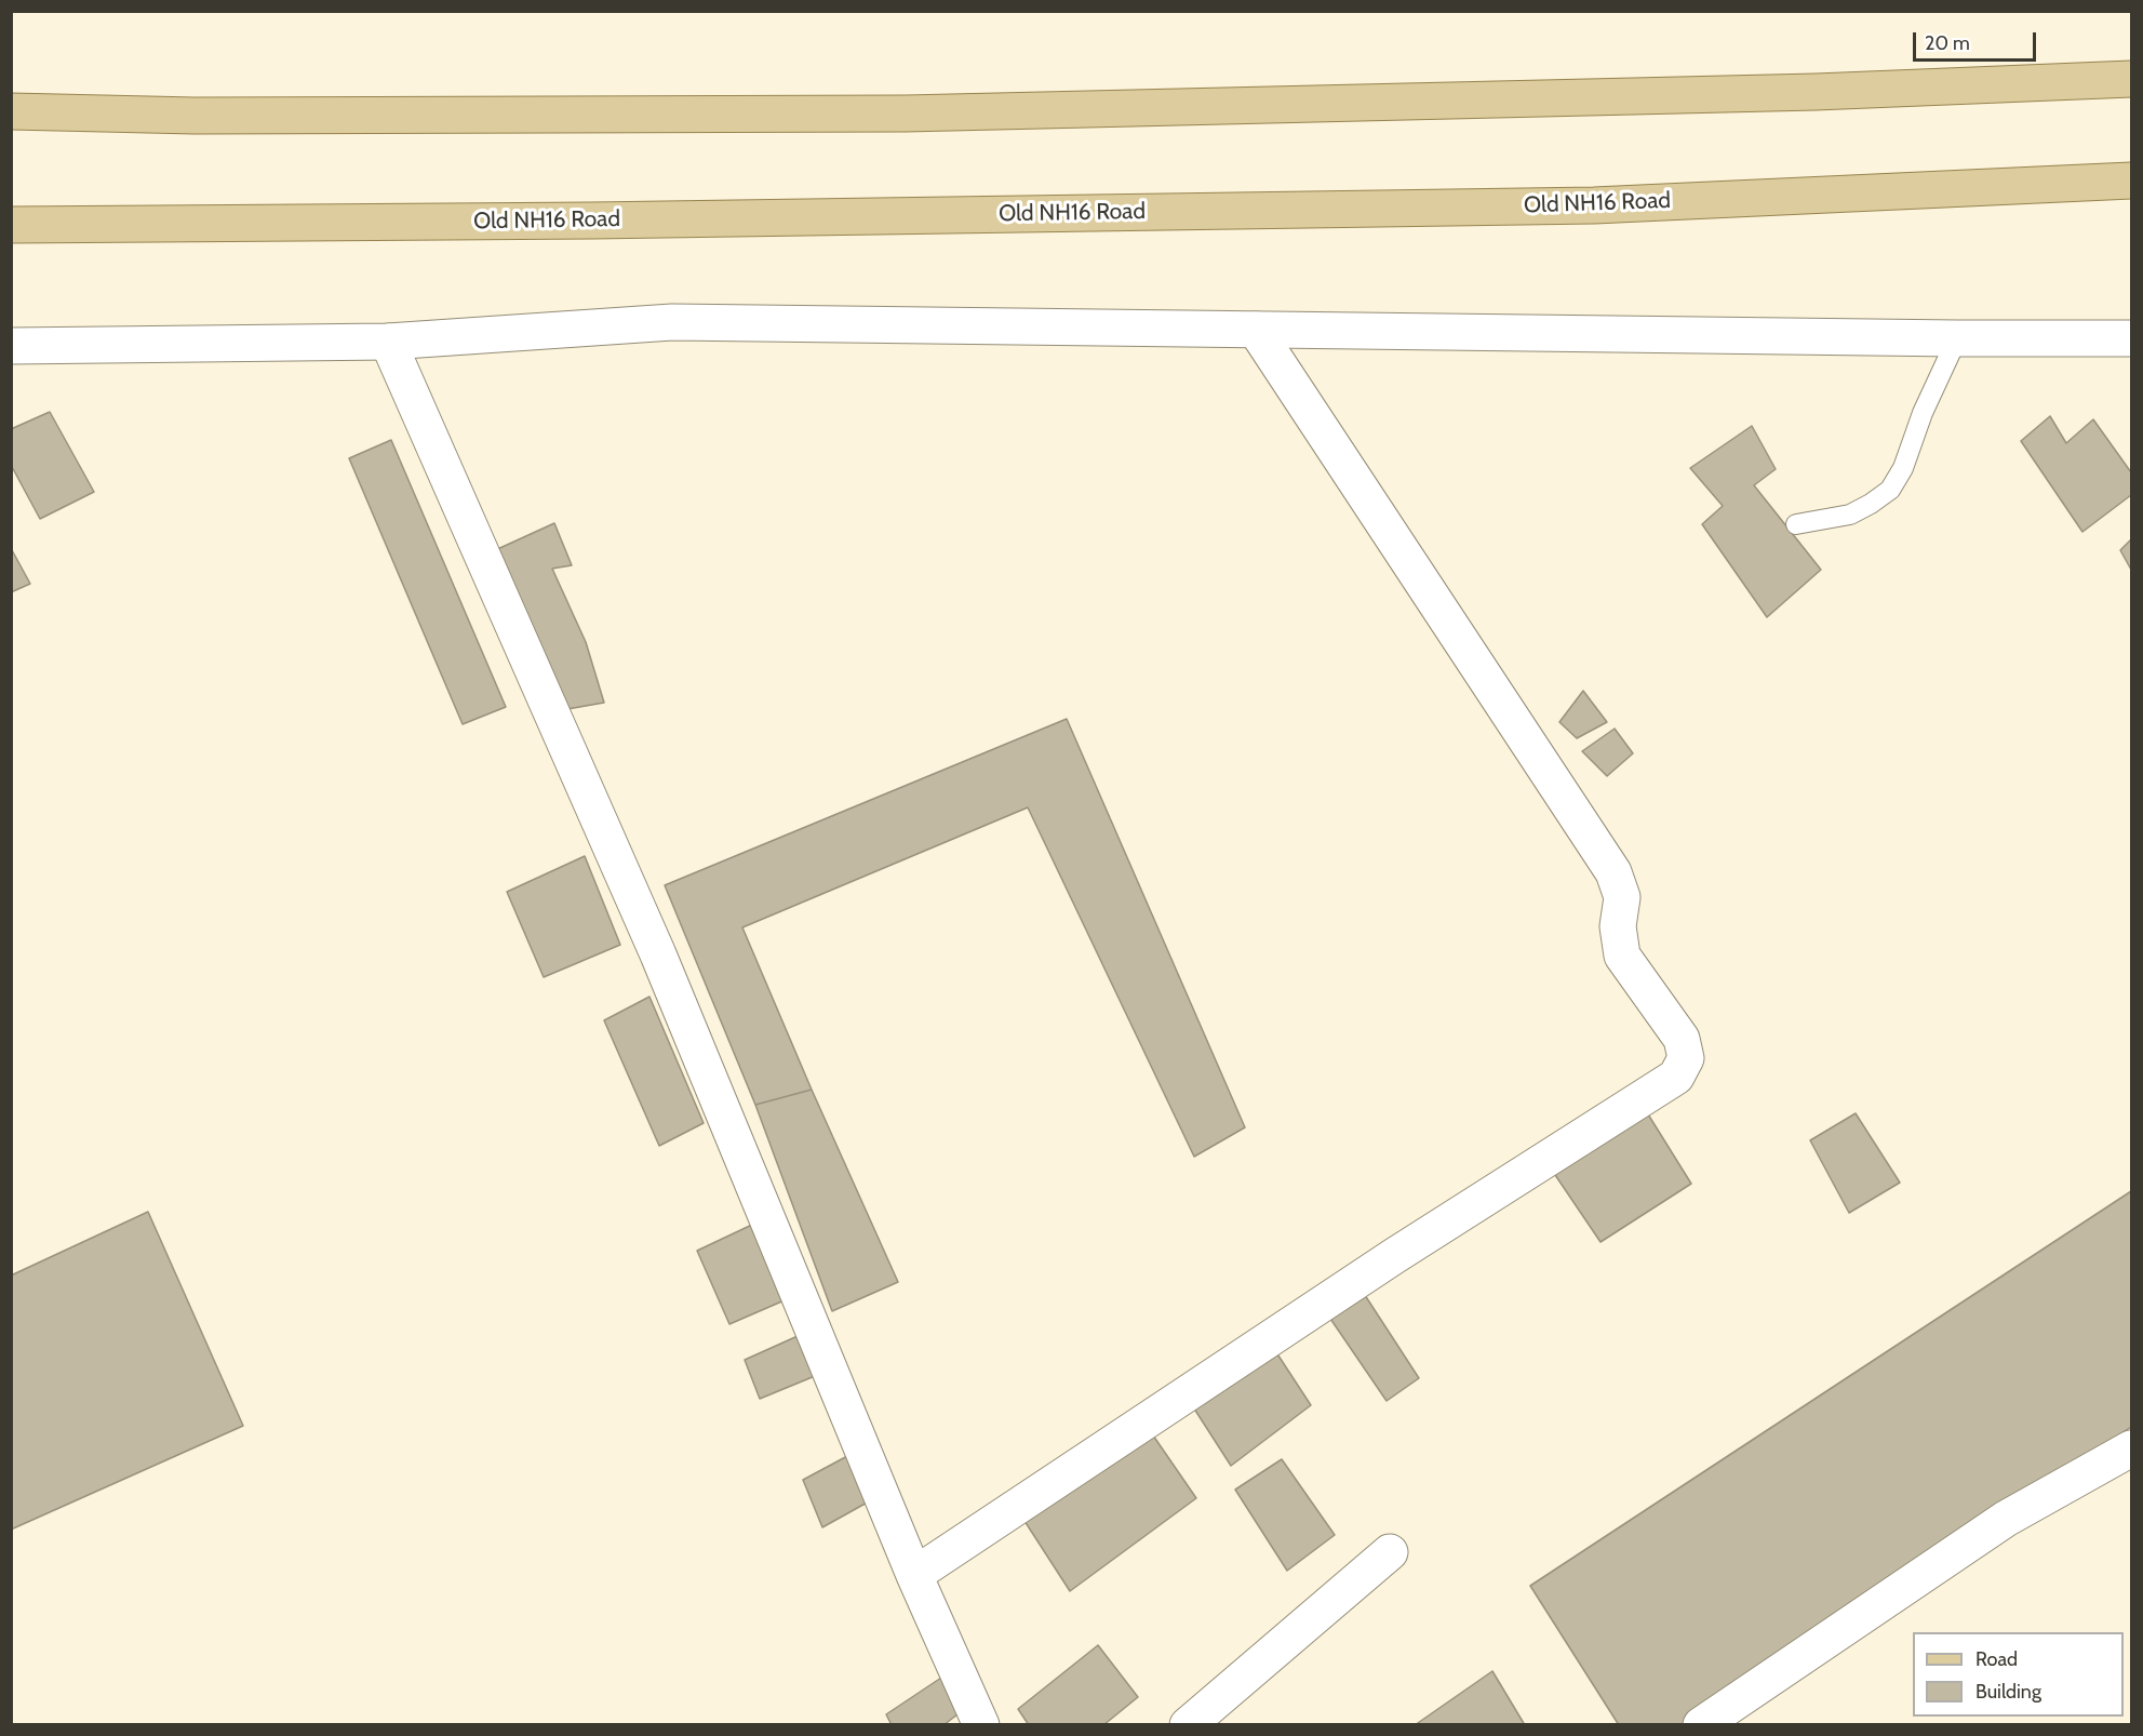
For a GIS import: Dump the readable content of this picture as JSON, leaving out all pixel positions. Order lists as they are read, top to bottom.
{
  "streets": {
    "main road": ["Old NH16 Road"]
  },
  "legend": ["Road", "Building"],
  "scale_bar": "20 m"
}
